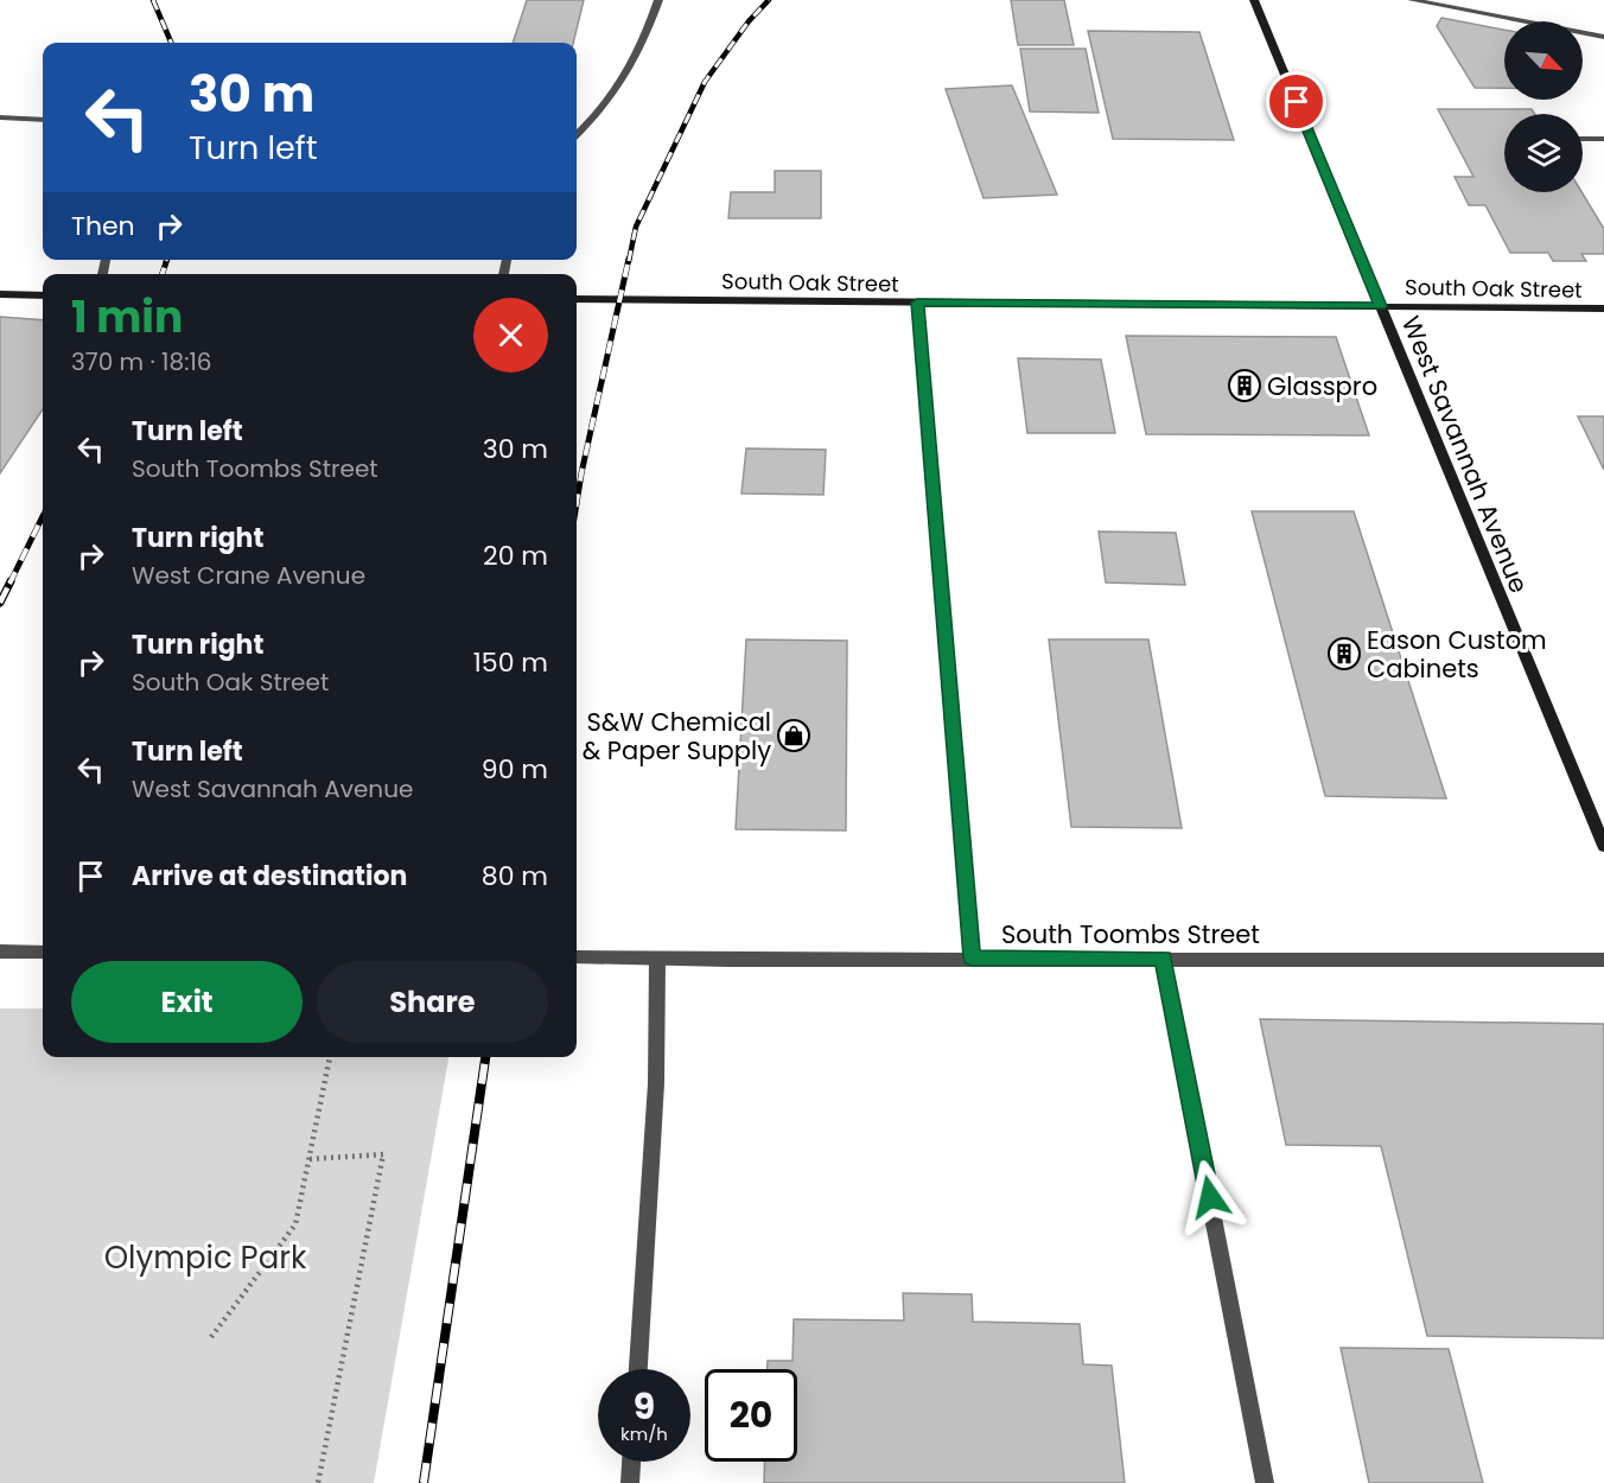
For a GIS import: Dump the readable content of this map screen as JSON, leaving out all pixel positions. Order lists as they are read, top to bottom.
{
  "streets": {
    "street": ["South Oak Street", "West Savannah Avenue", "South Toombs Street"]
  },
  "crossings": [
    ["South Oak Street", "West Savannah Avenue"]
  ],
  "parks": ["Olympic Park"],
  "places": {
    "building": ["Glasspro", "Eason Custom Cabinets"],
    "shop": ["S&W Chemical & Paper Supply"]
  },
  "north": "bottom right",
  "page": {
    "turn": ["30 m", "Turn left"],
    "then": "Then",
    "heading": ["1 min", "370 m · 18:16"],
    "list": [
      {
        "name": "Turn left",
        "note": "South Toombs Street",
        "value": "30 m"
      },
      {
        "name": "Turn right",
        "note": "West Crane Avenue",
        "value": "20 m"
      },
      {
        "name": "Turn right",
        "note": "South Oak Street",
        "value": "150 m"
      },
      {
        "name": "Turn left",
        "note": "West Savannah Avenue",
        "value": "90 m"
      },
      {
        "name": "Arrive at destination",
        "value": "80 m"
      }
    ],
    "buttons": ["Exit", "Share"],
    "speed": "9 km/h",
    "limit": "20"
  }
}
